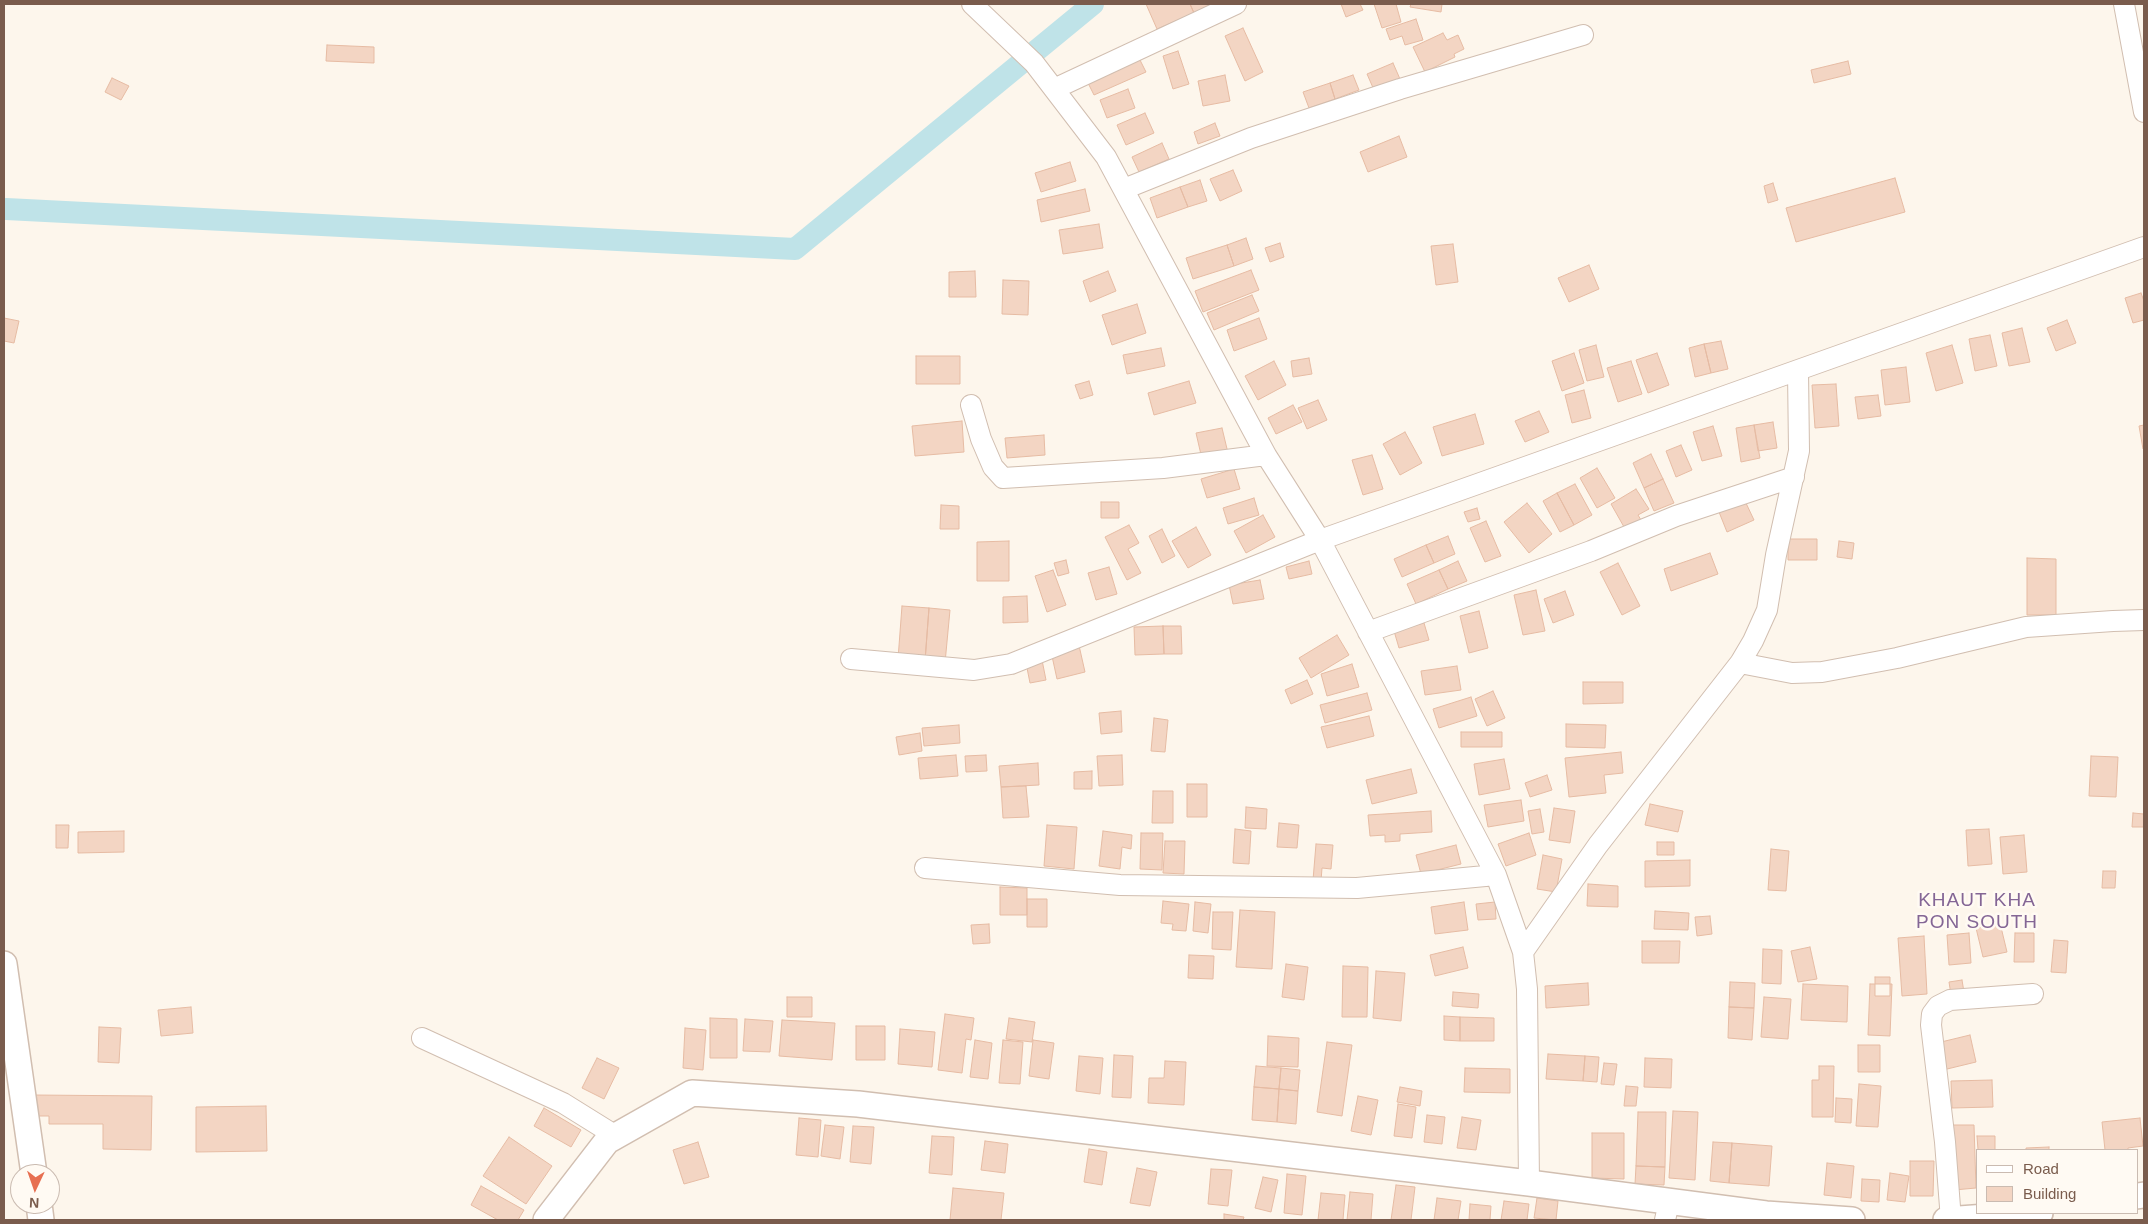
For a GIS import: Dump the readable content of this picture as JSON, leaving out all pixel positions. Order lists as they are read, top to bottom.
{
  "districts": ["KHAUT KHA PON SOUTH"],
  "legend": ["Road", "Building"],
  "north": "bottom"
}
